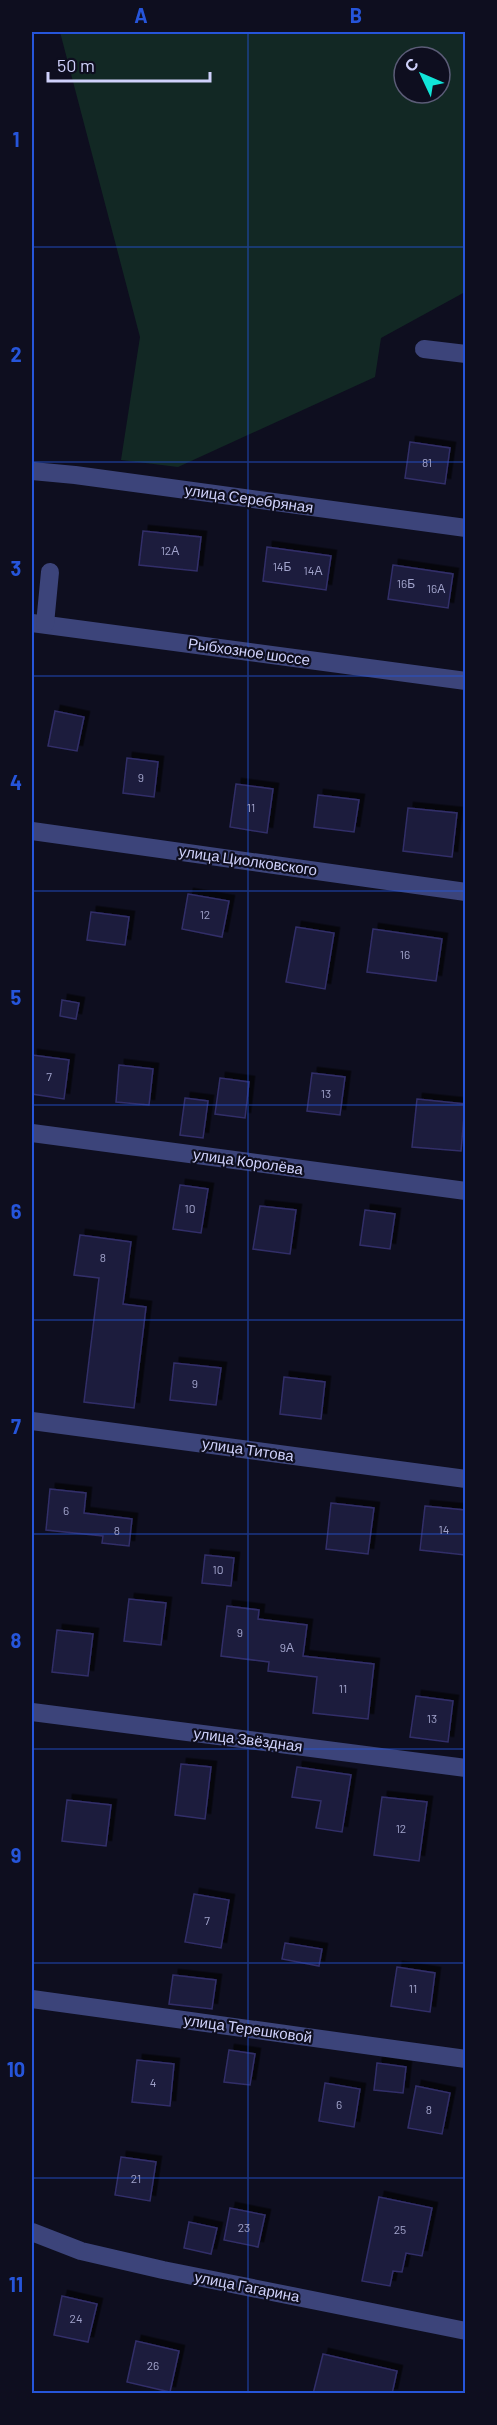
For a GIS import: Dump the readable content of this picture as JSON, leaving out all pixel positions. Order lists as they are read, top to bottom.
{
  "streets": {
    "street": [
      "улица Серебряная",
      "Рыбхозное шоссе",
      "улица Циолковского",
      "улица Королёва",
      "улица Титова",
      "улица Звёздная",
      "улица Терешковой",
      "улица Гагарина"
    ]
  },
  "house_numbers": [
    "81",
    "12А",
    "14Б",
    "14А",
    "16Б",
    "16А",
    "9",
    "11",
    "12",
    "16",
    "7",
    "13",
    "10",
    "8",
    "9",
    "6",
    "14",
    "8",
    "10",
    "9",
    "9А",
    "11",
    "13",
    "12",
    "7",
    "11",
    "4",
    "6",
    "8",
    "21",
    "23",
    "25",
    "24",
    "26"
  ],
  "scale_bar": "50 m",
  "north": "top left",
  "grid": {
    "columns": ["A", "B"],
    "rows": [
      "1",
      "2",
      "3",
      "4",
      "5",
      "6",
      "7",
      "8",
      "9",
      "10",
      "11"
    ]
  }
}
